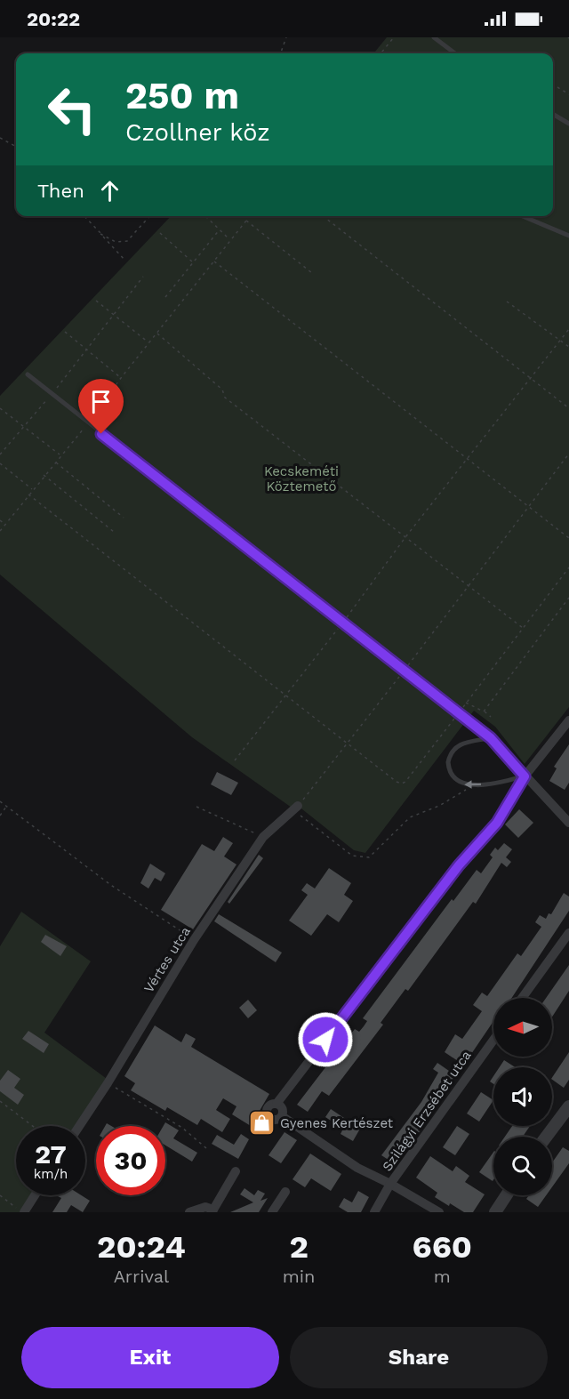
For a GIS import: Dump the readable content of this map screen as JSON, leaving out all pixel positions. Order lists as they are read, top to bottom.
{
  "streets": {
    "street": ["Vértes utca", "Szilágyi Erzsébet utca"]
  },
  "parks": ["Kecskeméti Köztemető"],
  "places": {
    "shop": ["Gyenes Kertészet"]
  },
  "north": "left",
  "page": {
    "status": "20:22",
    "turn": ["250 m", "Czollner köz"],
    "then": "Then",
    "speed": "27 km/h",
    "limit": "30",
    "eta": [
      "20:24",
      "Arrival",
      "2",
      "min",
      "660",
      "m"
    ],
    "buttons": ["Exit", "Share"]
  }
}
